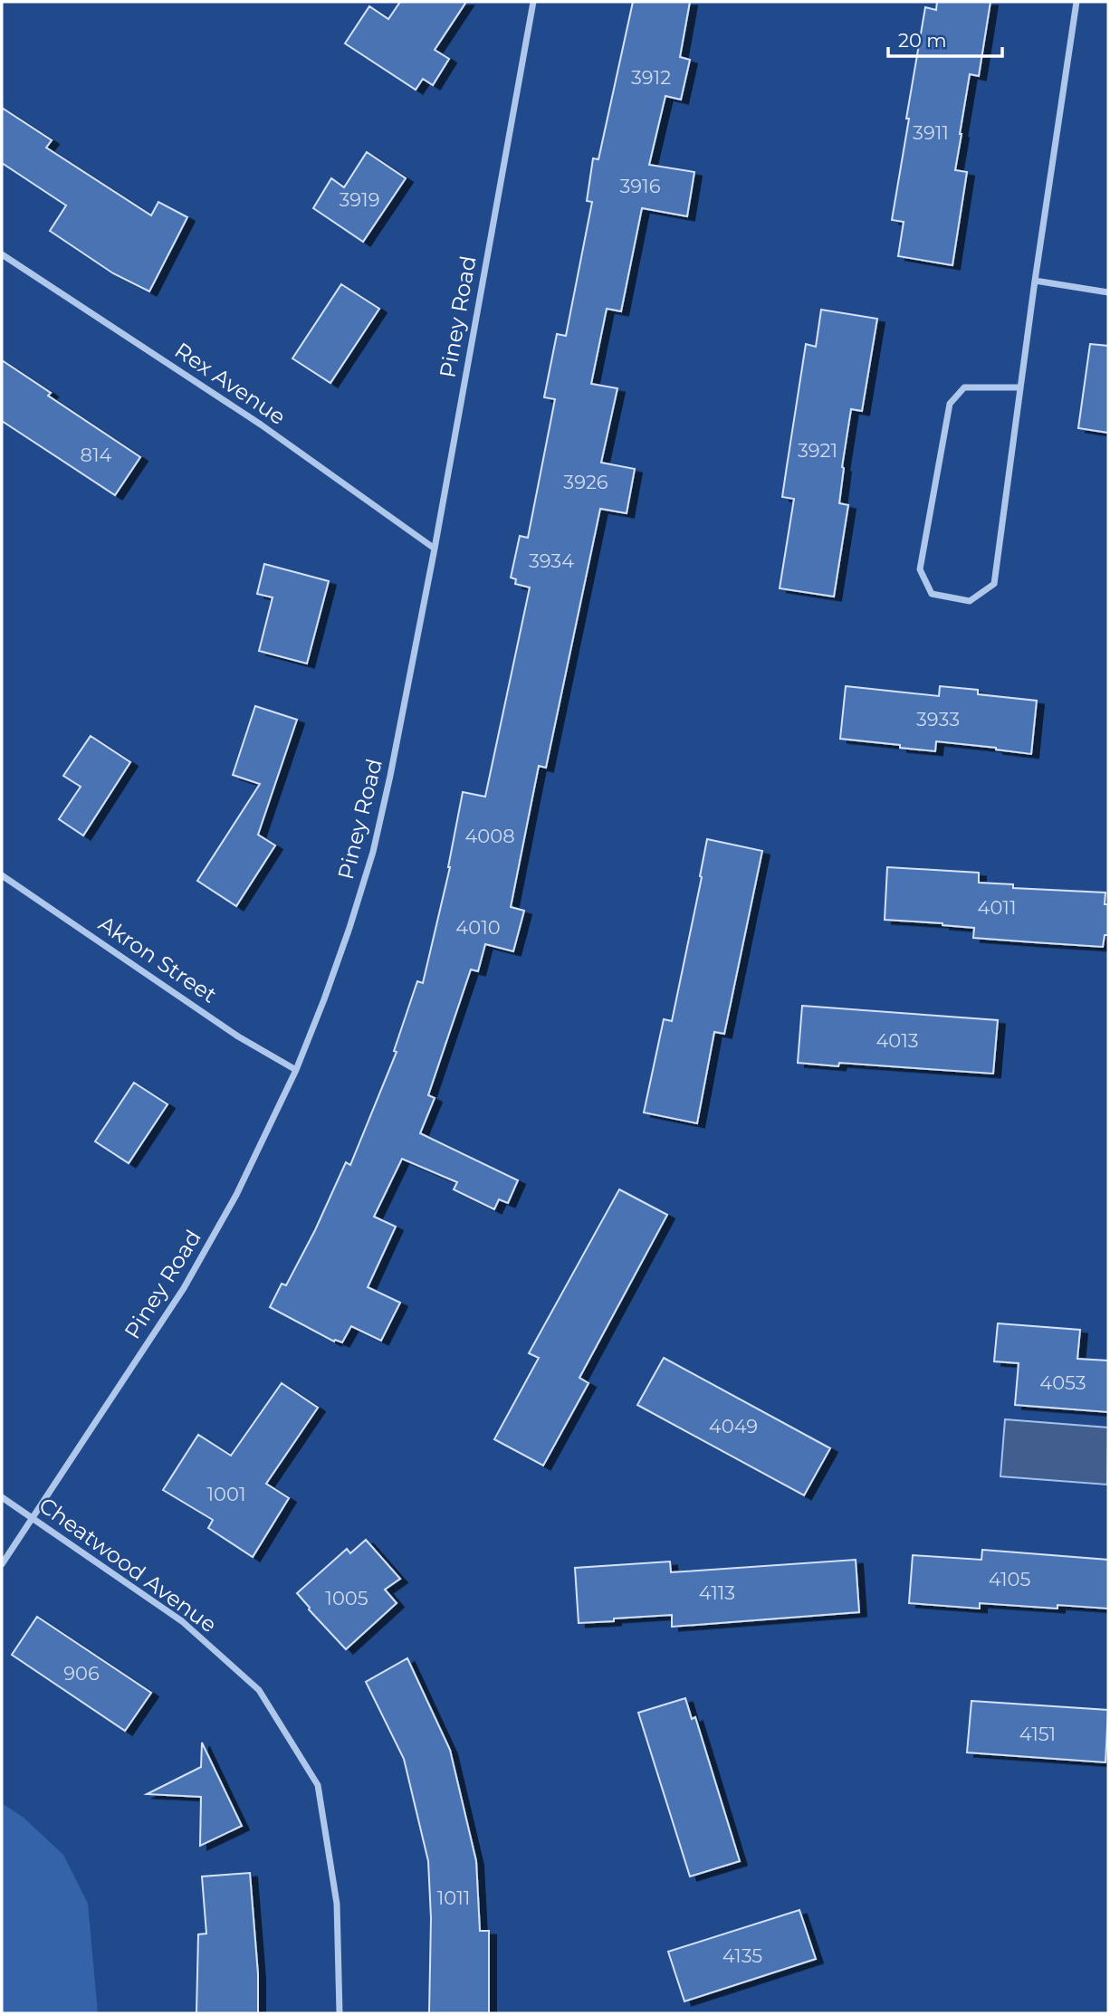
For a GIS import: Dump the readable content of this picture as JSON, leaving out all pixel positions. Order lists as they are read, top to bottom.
{
  "streets": {
    "street": [
      "Piney Road",
      "Rex Avenue",
      "Akron Street",
      "Cheatwood Avenue"
    ]
  },
  "crossings": [
    ["Piney Road", "Rex Avenue"],
    ["Piney Road", "Akron Street"],
    ["Piney Road", "Cheatwood Avenue"]
  ],
  "house_numbers": [
    "3912",
    "3911",
    "3916",
    "3919",
    "3921",
    "814",
    "3926",
    "3934",
    "3933",
    "4008",
    "4011",
    "4010",
    "4013",
    "4053",
    "4049",
    "1001",
    "4105",
    "4113",
    "1005",
    "906",
    "4151",
    "1011",
    "4135"
  ],
  "scale_bar": "20 m"
}
